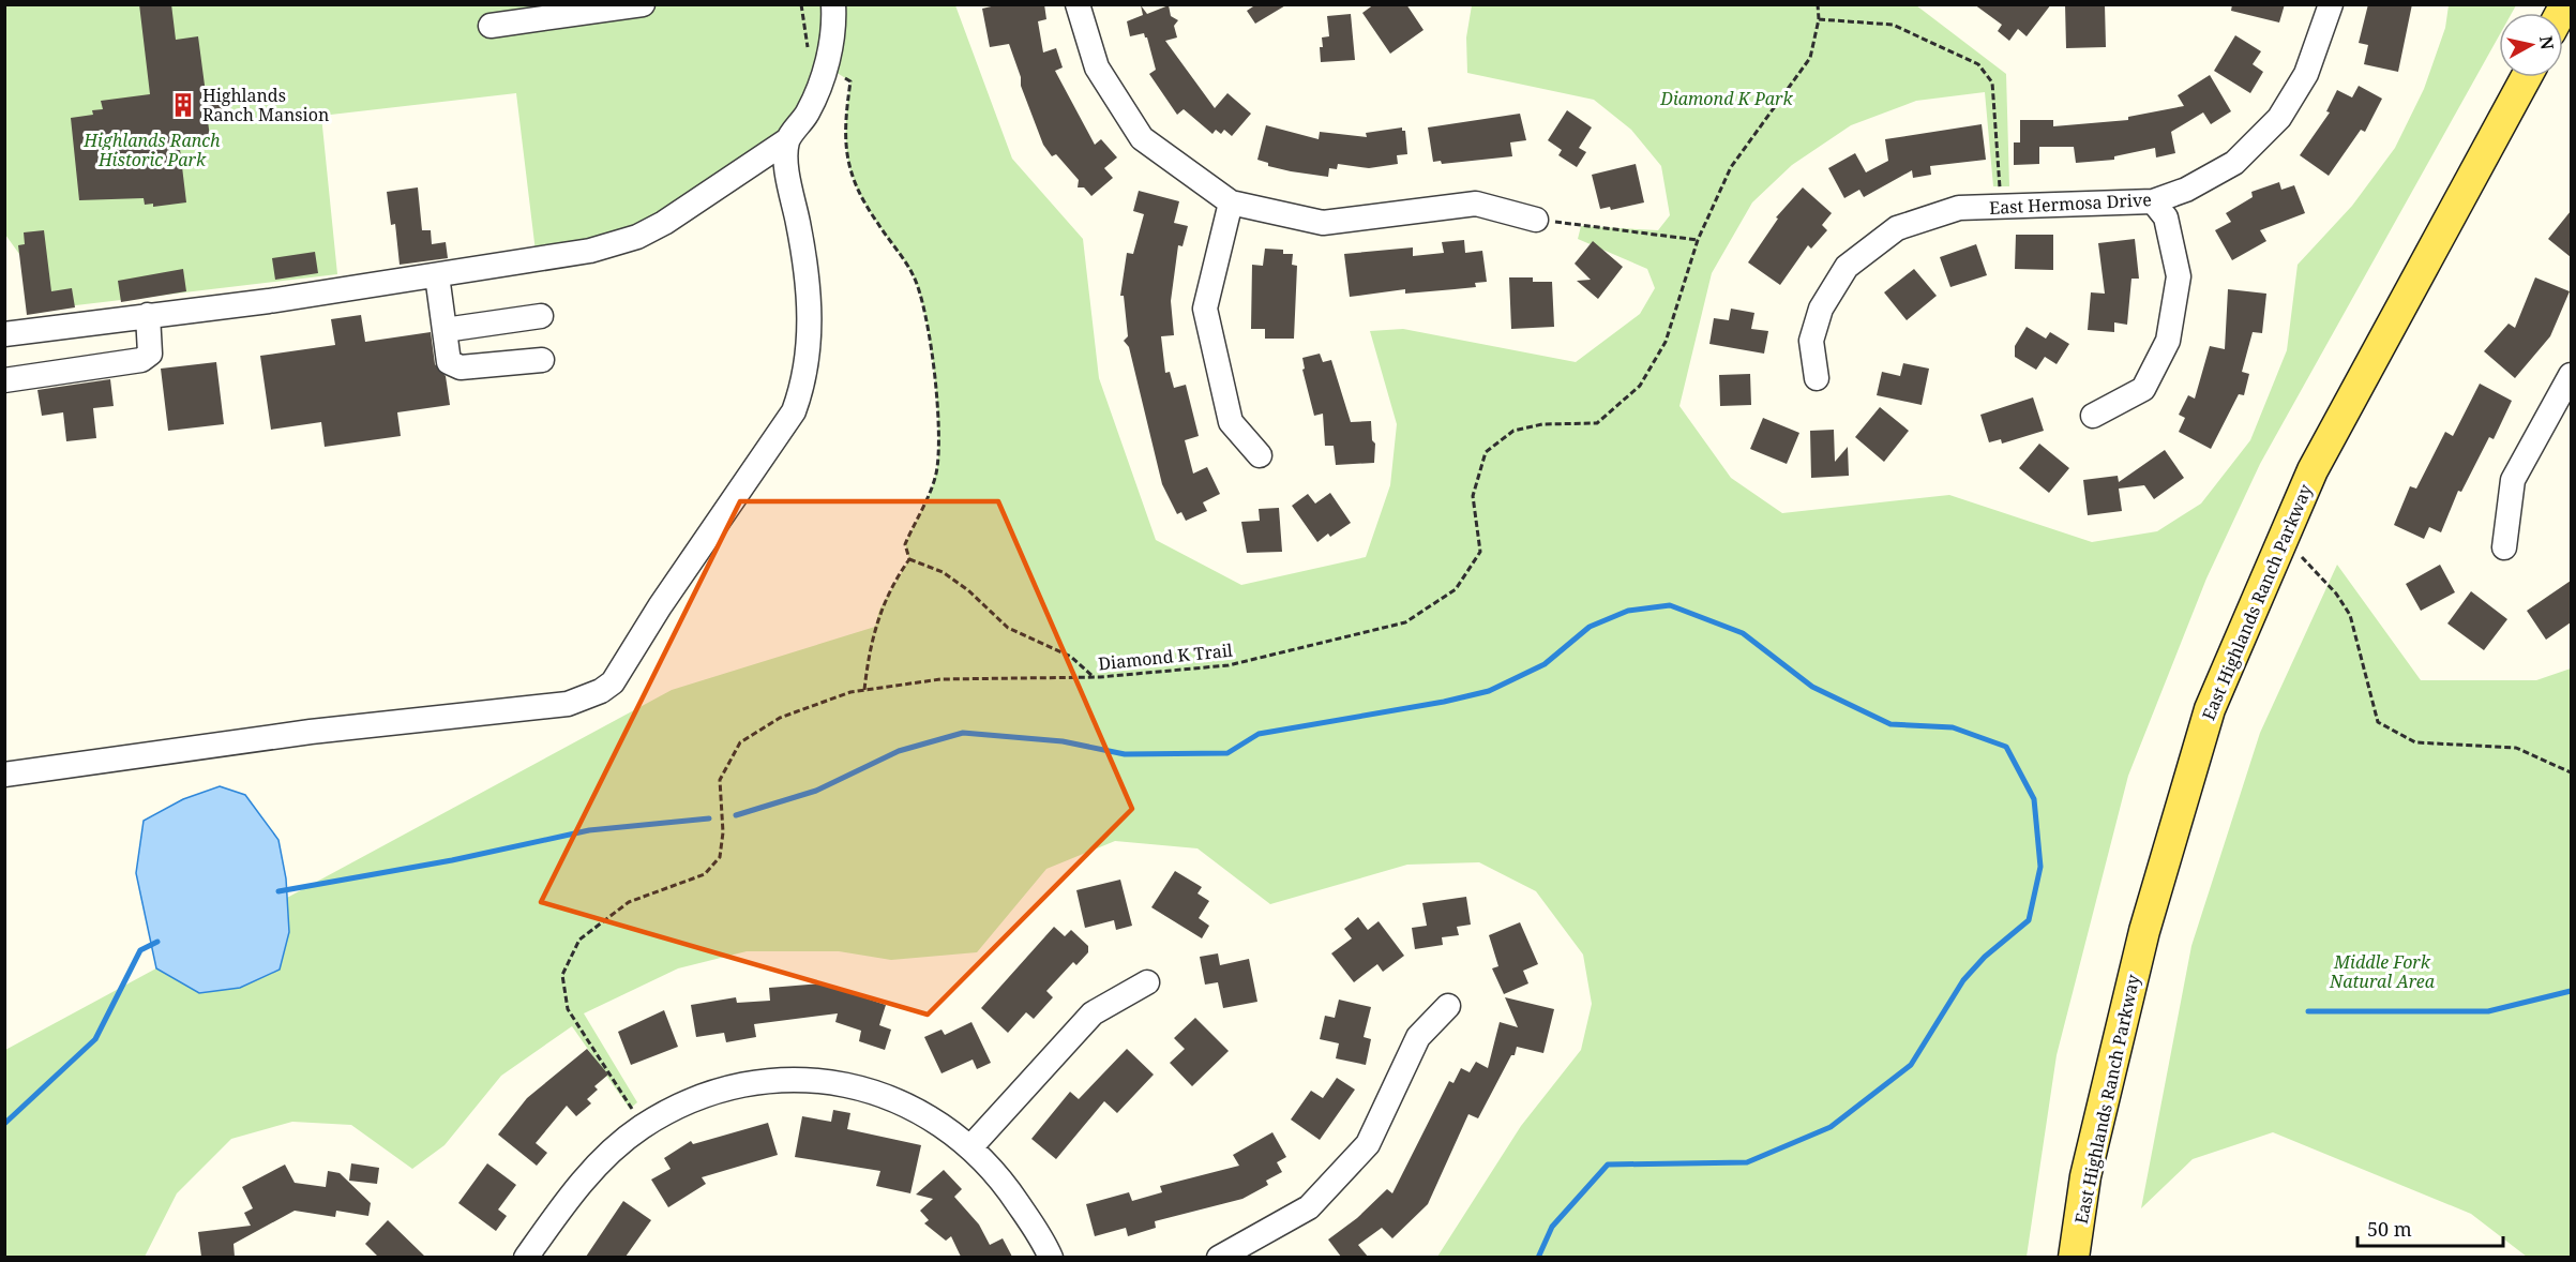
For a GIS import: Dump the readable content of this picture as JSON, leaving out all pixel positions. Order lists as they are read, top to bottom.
{
  "streets": {
    "main road": ["East Highlands Ranch Parkway"],
    "street": ["East Hermosa Drive"],
    "path": ["Diamond K Trail"]
  },
  "parks": ["Diamond K Park", "Highlands Ranch Historic Park", "Middle Fork Natural Area"],
  "places": {
    "building": ["Highlands Ranch Mansion"]
  },
  "scale_bar": "50 m",
  "north": "right"
}
